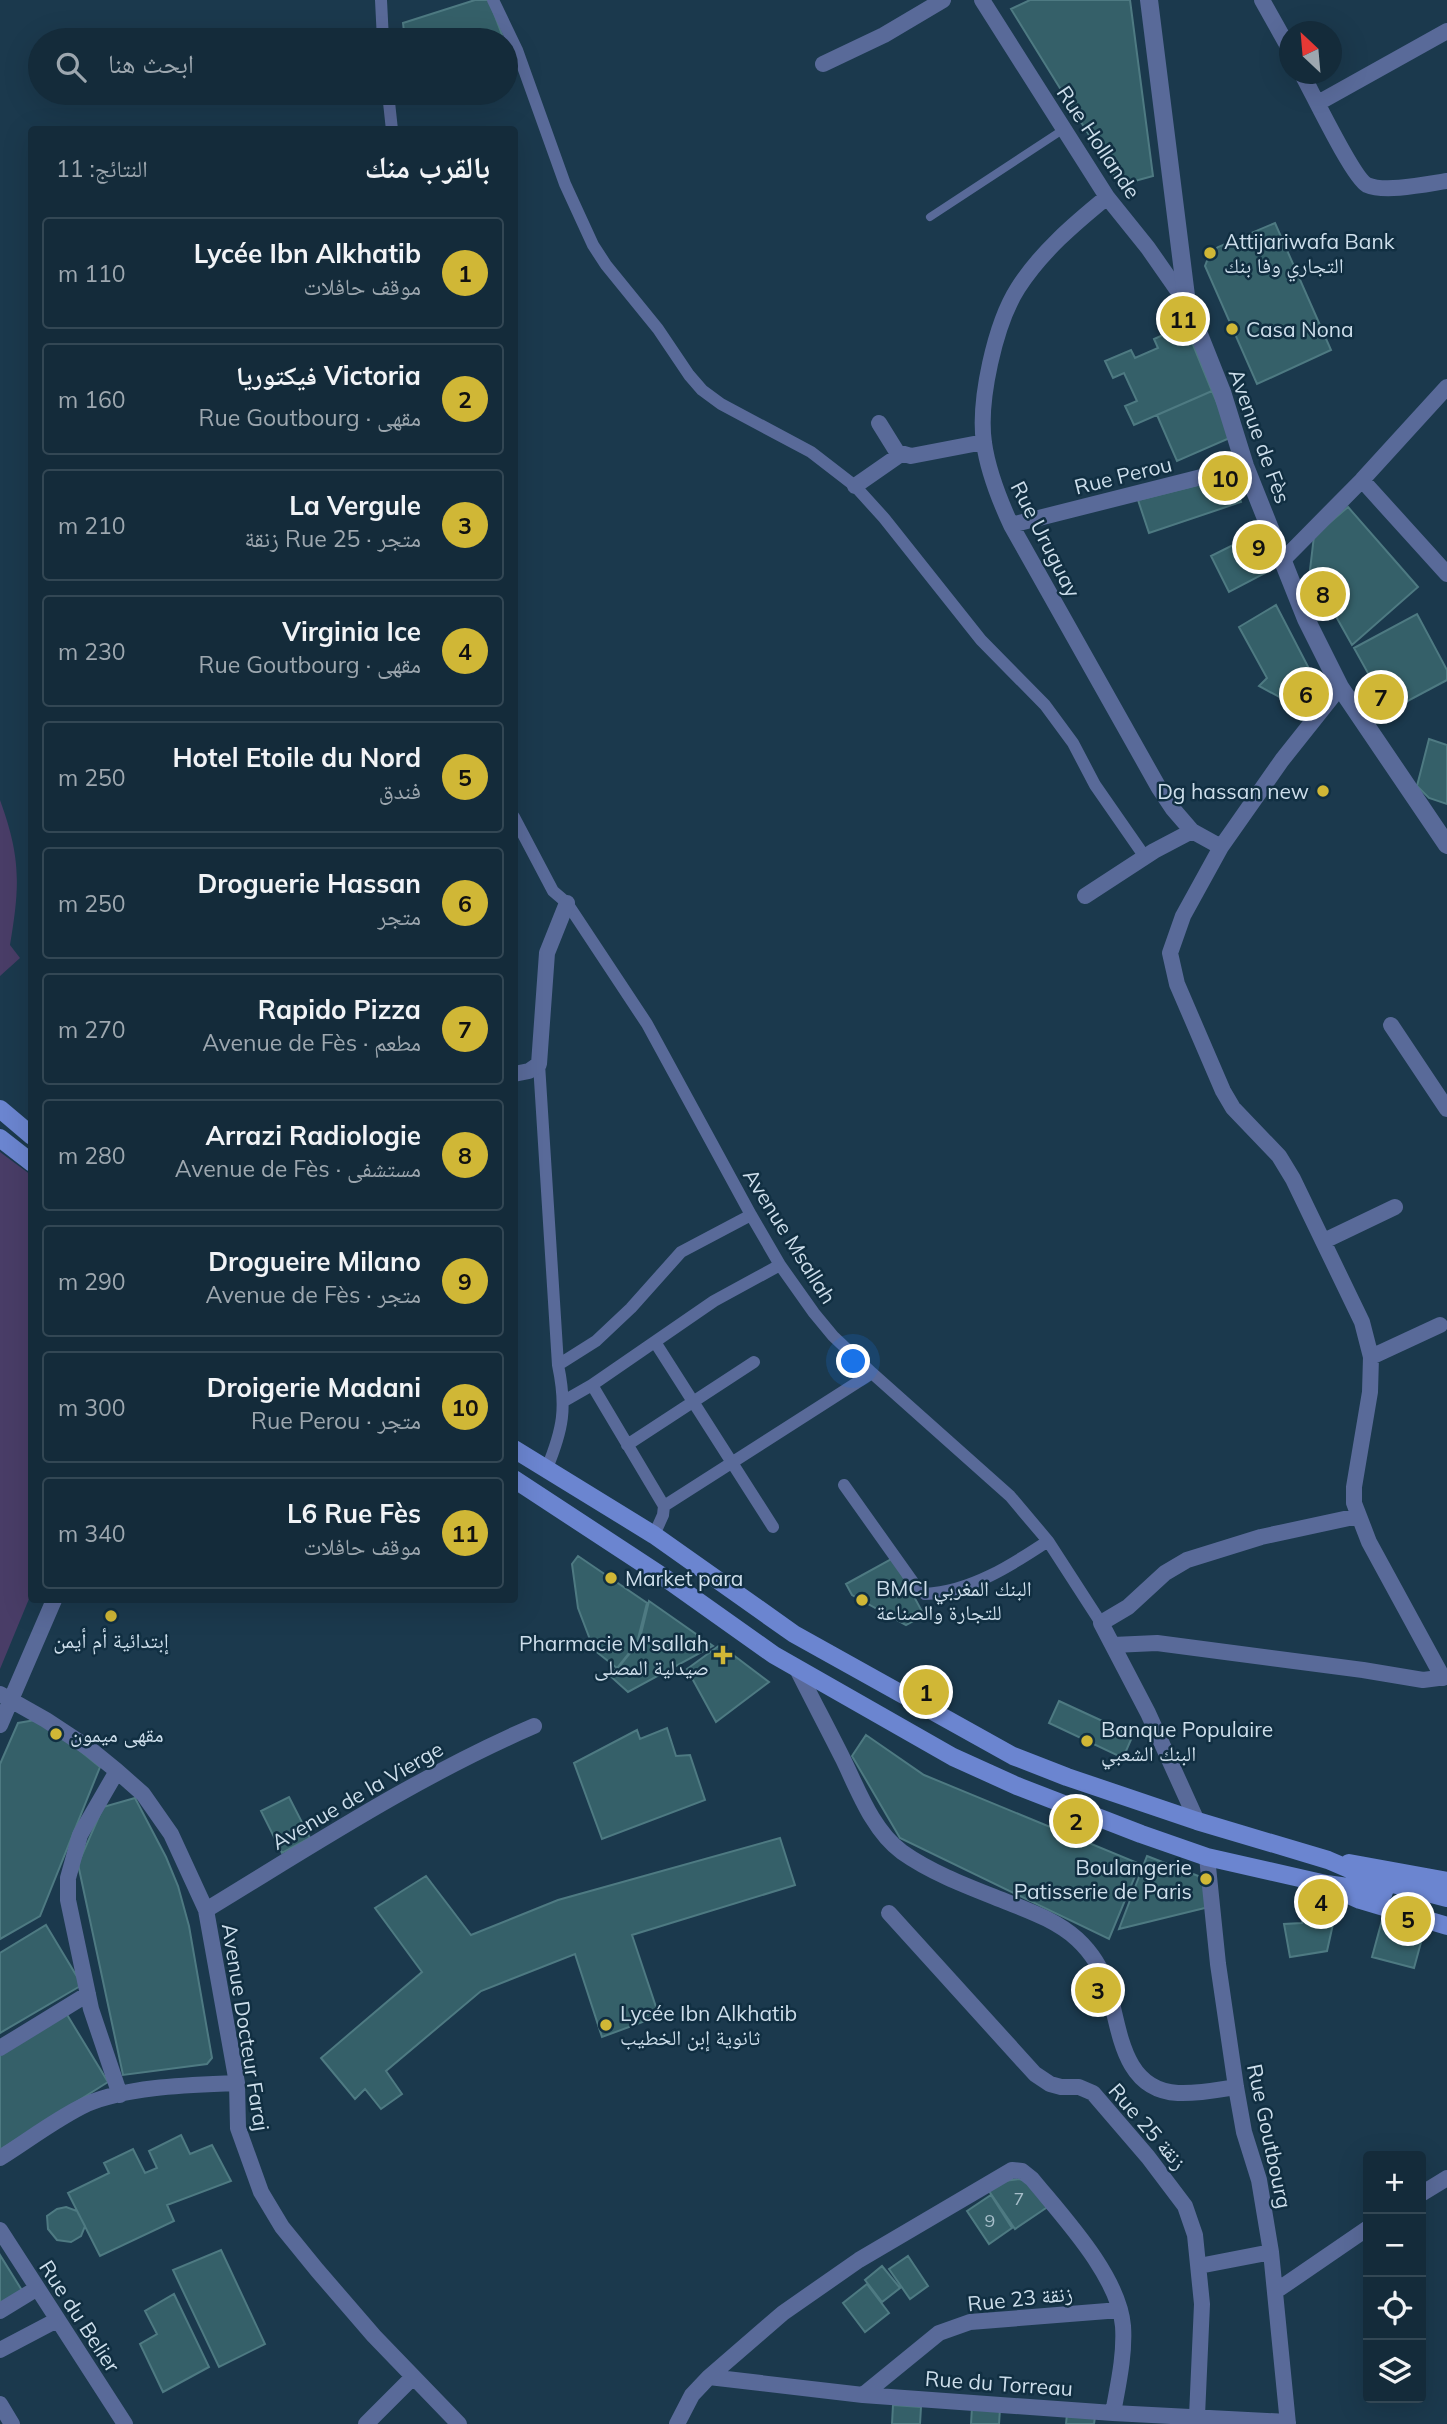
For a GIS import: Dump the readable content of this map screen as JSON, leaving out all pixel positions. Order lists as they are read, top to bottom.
{
  "streets": {
    "street": [
      "Rue Hollande",
      "Avenue de Fès",
      "Rue Perou",
      "Rue Uruguay",
      "Avenue Msallah",
      "Avenue de la Vierge",
      "Avenue Docteur Faraj",
      "Rue 25 زنقة",
      "Rue Goutbourg",
      "Rue 23 زنقة",
      "Rue du Belier",
      "Rue du Torreau"
    ]
  },
  "crossings": [
    ["Rue Hollande", "Avenue de Fès"],
    ["Rue Hollande", "Rue Uruguay"],
    ["Avenue de Fès", "Rue Perou"],
    ["Rue Perou", "Rue Uruguay"],
    ["Avenue de la Vierge", "Avenue Docteur Faraj"],
    ["Rue 25 زنقة", "Rue du Torreau"],
    ["Rue Goutbourg", "Rue du Torreau"],
    ["Rue 23 زنقة", "Rue du Torreau"]
  ],
  "places": {
    "other": [
      "Attijariwafa Bank التجاري وفا بنك",
      "Casa Nona",
      "Dg hassan new",
      "Market para",
      "BMCI البنك المغربي للتجارة والصناعة",
      "إبتدائية أم أيمن",
      "مقهى ميمون",
      "Banque Populaire البنك الشعبي",
      "Boulangerie Patisserie de Paris",
      "Lycée Ibn Alkhatib ثانوية إبن الخطيب"
    ],
    "health": ["Pharmacie M'sallah صيدلية المصلى"]
  },
  "house_numbers": ["7", "9"],
  "north": "top left",
  "page": {
    "search": "ابحث هنا",
    "heading": ["بالقرب منك", "النتائج: 11"],
    "list": [
      {
        "mark": "1",
        "name": "Lycée Ibn Alkhatib",
        "note": "موقف حافلات",
        "value": "110 m"
      },
      {
        "mark": "2",
        "name": "Victoria فيكتوريا",
        "note": "مقهى · Rue Goutbourg",
        "value": "160 m"
      },
      {
        "mark": "3",
        "name": "La Vergule",
        "note": "متجر · Rue 25 زنقة",
        "value": "210 m"
      },
      {
        "mark": "4",
        "name": "Virginia Ice",
        "note": "مقهى · Rue Goutbourg",
        "value": "230 m"
      },
      {
        "mark": "5",
        "name": "Hotel Etoile du Nord",
        "note": "فندق",
        "value": "250 m"
      },
      {
        "mark": "6",
        "name": "Droguerie Hassan",
        "note": "متجر",
        "value": "250 m"
      },
      {
        "mark": "7",
        "name": "Rapido Pizza",
        "note": "مطعم · Avenue de Fès",
        "value": "270 m"
      },
      {
        "mark": "8",
        "name": "Arrazi Radiologie",
        "note": "مستشفى · Avenue de Fès",
        "value": "280 m"
      },
      {
        "mark": "9",
        "name": "Drogueire Milano",
        "note": "متجر · Avenue de Fès",
        "value": "290 m"
      },
      {
        "mark": "10",
        "name": "Droigerie Madani",
        "note": "متجر · Rue Perou",
        "value": "300 m"
      },
      {
        "mark": "11",
        "name": "L6 Rue Fès",
        "note": "موقف حافلات",
        "value": "340 m"
      }
    ],
    "pins": [
      "11",
      "10",
      "9",
      "8",
      "6",
      "7",
      "1",
      "2",
      "4",
      "5",
      "3"
    ],
    "map_buttons": ["+", "−"]
  }
}
